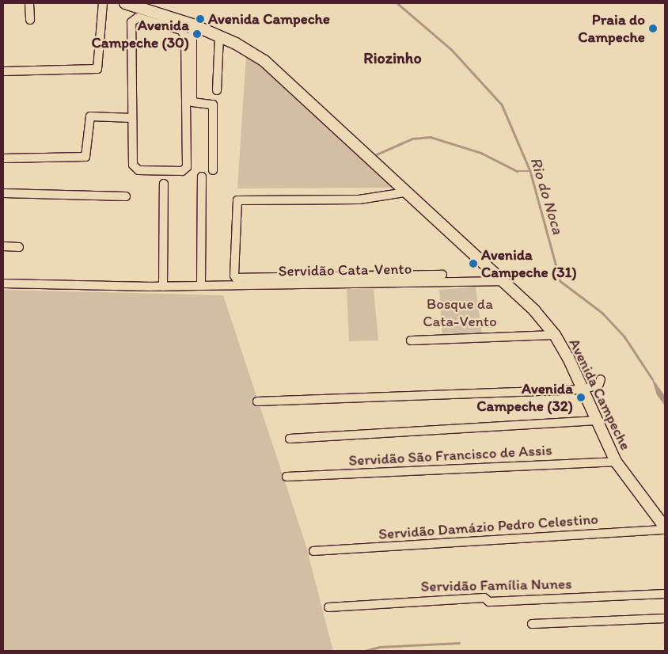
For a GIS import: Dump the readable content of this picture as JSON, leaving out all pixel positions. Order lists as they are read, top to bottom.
{
  "streets": {
    "main road": ["Avenida Campeche"],
    "street": [
      "Servidão Cata-Vento",
      "Servidão São Francisco de Assis",
      "Servidão Damázio Pedro Celestino",
      "Servidão Família Nunes"
    ]
  },
  "crossings": [
    ["Servidão Cata-Vento", "Avenida Campeche"],
    ["Avenida Campeche", "Servidão São Francisco de Assis"],
    ["Avenida Campeche", "Servidão Damázio Pedro Celestino"]
  ],
  "districts": ["Riozinho"],
  "water": ["Rio do Noca"],
  "parks": ["Bosque da Cata-Vento"],
  "places": [
    "Avenida Campeche",
    "Praia do Campeche",
    "Avenida Campeche (30)",
    "Avenida Campeche (31)",
    "Avenida Campeche (32)"
  ]
}
